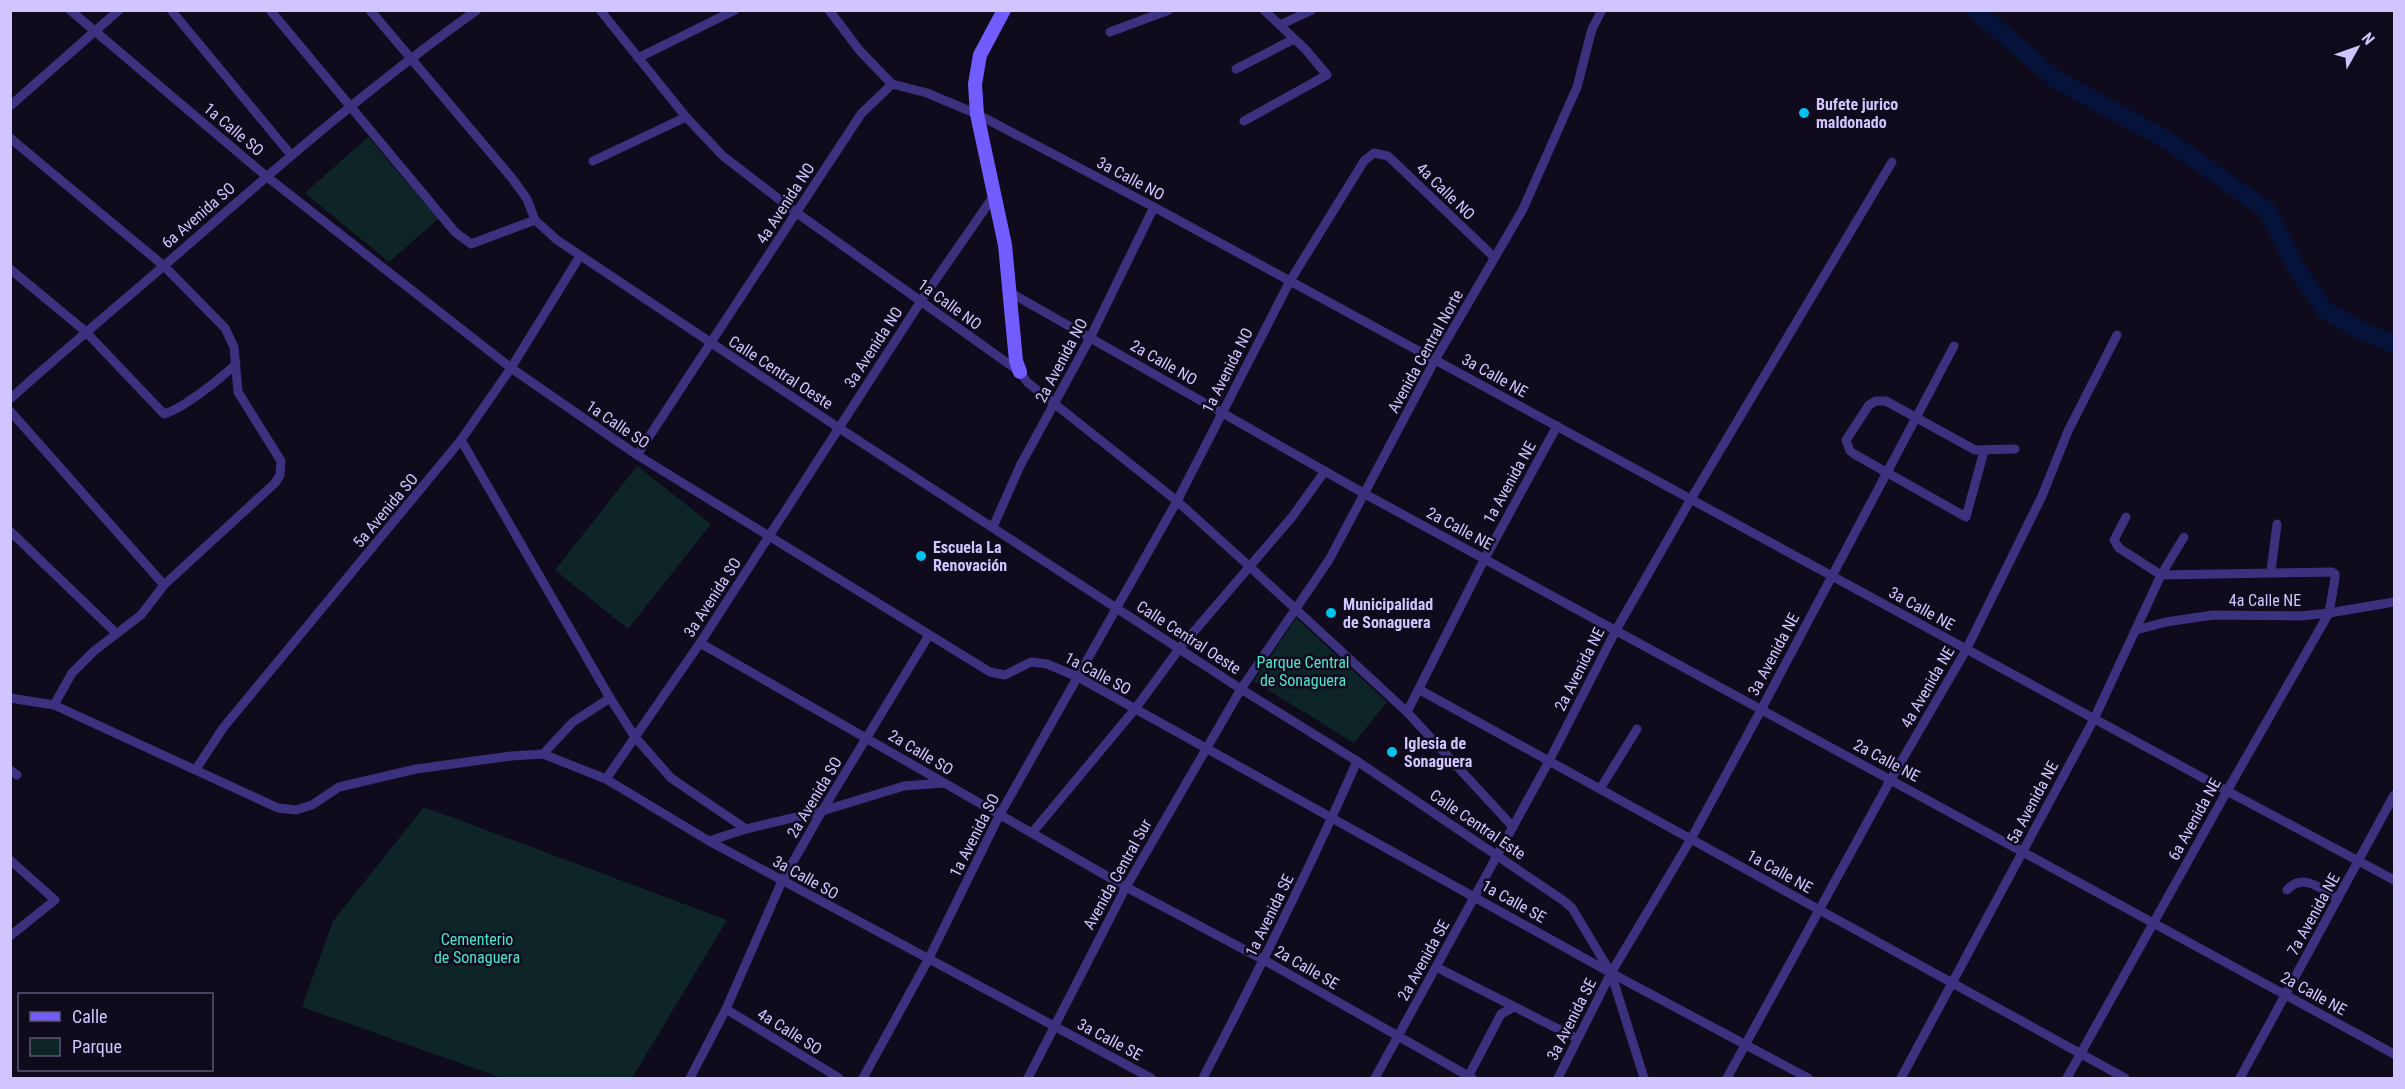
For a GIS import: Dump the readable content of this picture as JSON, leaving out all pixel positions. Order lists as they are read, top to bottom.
{
  "streets": {
    "street": [
      "1a Calle SO",
      "3a Calle NO",
      "4a Calle NO",
      "4a Avenida NO",
      "6a Avenida SO",
      "1a Calle NO",
      "3a Avenida NO",
      "Avenida Central Norte",
      "2a Avenida NO",
      "2a Calle NO",
      "1a Avenida NO",
      "Calle Central Oeste",
      "3a Calle NE",
      "1a Avenida NE",
      "5a Avenida SO",
      "2a Calle NE",
      "3a Avenida SO",
      "4a Calle NE",
      "3a Avenida NE",
      "2a Avenida NE",
      "4a Avenida NE",
      "2a Calle SO",
      "2a Avenida SO",
      "5a Avenida NE",
      "6a Avenida NE",
      "Calle Central Este",
      "1a Avenida SO",
      "1a Calle NE",
      "Avenida Central Sur",
      "3a Calle SO",
      "1a Calle SE",
      "7a Avenida NE",
      "1a Avenida SE",
      "2a Avenida SE",
      "2a Calle SE",
      "3a Avenida SE",
      "4a Calle SO",
      "3a Calle SE"
    ]
  },
  "crossings": [
    ["1a Calle SO", "4a Avenida NO"],
    ["1a Calle SO", "6a Avenida SO"],
    ["1a Calle SO", "5a Avenida SO"],
    ["1a Calle SO", "3a Avenida SO"],
    ["1a Calle SO", "2a Avenida SO"],
    ["1a Calle SO", "1a Avenida SO"],
    ["1a Calle SO", "Avenida Central Sur"],
    ["1a Calle SO", "1a Calle SE"],
    ["3a Calle NO", "4a Avenida NO"],
    ["3a Calle NO", "Avenida Central Norte"],
    ["3a Calle NO", "2a Avenida NO"],
    ["3a Calle NO", "1a Avenida NO"],
    ["3a Calle NO", "3a Calle NE"],
    ["4a Calle NO", "Avenida Central Norte"],
    ["4a Calle NO", "1a Avenida NO"],
    ["4a Avenida NO", "1a Calle NO"],
    ["4a Avenida NO", "Calle Central Oeste"],
    ["6a Avenida SO", "Calle Central Oeste"],
    ["1a Calle NO", "3a Avenida NO"],
    ["1a Calle NO", "Avenida Central Norte"],
    ["1a Calle NO", "2a Avenida NO"],
    ["1a Calle NO", "1a Avenida NO"],
    ["3a Avenida NO", "Calle Central Oeste"],
    ["3a Avenida NO", "3a Avenida SO"],
    ["Avenida Central Norte", "2a Calle NO"],
    ["Avenida Central Norte", "Calle Central Oeste"],
    ["Avenida Central Norte", "3a Calle NE"],
    ["Avenida Central Norte", "2a Calle NE"],
    ["Avenida Central Norte", "Calle Central Este"],
    ["Avenida Central Norte", "Avenida Central Sur"],
    ["2a Avenida NO", "2a Calle NO"],
    ["2a Avenida NO", "Calle Central Oeste"],
    ["2a Calle NO", "1a Avenida NO"],
    ["2a Calle NO", "2a Calle NE"],
    ["1a Avenida NO", "Calle Central Oeste"],
    ["1a Avenida NO", "1a Avenida SO"],
    ["Calle Central Oeste", "5a Avenida SO"],
    ["Calle Central Oeste", "3a Avenida SO"],
    ["Calle Central Oeste", "Calle Central Este"],
    ["Calle Central Oeste", "1a Avenida SO"],
    ["Calle Central Oeste", "Avenida Central Sur"],
    ["3a Calle NE", "1a Avenida NE"],
    ["3a Calle NE", "3a Avenida NE"],
    ["3a Calle NE", "2a Avenida NE"],
    ["3a Calle NE", "4a Avenida NE"],
    ["3a Calle NE", "5a Avenida NE"],
    ["3a Calle NE", "6a Avenida NE"],
    ["3a Calle NE", "7a Avenida NE"],
    ["1a Avenida NE", "2a Calle NE"],
    ["1a Avenida NE", "1a Calle NE"],
    ["2a Calle NE", "3a Avenida NE"],
    ["2a Calle NE", "2a Avenida NE"],
    ["2a Calle NE", "4a Avenida NE"],
    ["2a Calle NE", "5a Avenida NE"],
    ["2a Calle NE", "6a Avenida NE"],
    ["2a Calle NE", "7a Avenida NE"],
    ["3a Avenida SO", "2a Calle SO"],
    ["3a Avenida SO", "3a Calle SO"],
    ["4a Calle NE", "5a Avenida NE"],
    ["4a Calle NE", "6a Avenida NE"],
    ["3a Avenida NE", "Calle Central Este"],
    ["3a Avenida NE", "1a Calle NE"],
    ["3a Avenida NE", "1a Calle SE"],
    ["3a Avenida NE", "3a Avenida SE"],
    ["2a Avenida NE", "Calle Central Este"],
    ["2a Avenida NE", "1a Calle NE"],
    ["2a Avenida NE", "2a Avenida SE"],
    ["4a Avenida NE", "1a Calle NE"],
    ["4a Avenida NE", "1a Calle SE"],
    ["2a Calle SO", "2a Avenida SO"],
    ["2a Calle SO", "1a Avenida SO"],
    ["2a Calle SO", "Avenida Central Sur"],
    ["2a Calle SO", "2a Calle SE"],
    ["2a Avenida SO", "3a Calle SO"],
    ["2a Avenida SO", "4a Calle SO"],
    ["5a Avenida NE", "1a Calle NE"],
    ["6a Avenida NE", "1a Calle NE"],
    ["Calle Central Este", "Avenida Central Sur"],
    ["Calle Central Este", "1a Calle SE"],
    ["Calle Central Este", "1a Avenida SE"],
    ["Calle Central Este", "2a Avenida SE"],
    ["Calle Central Este", "3a Avenida SE"],
    ["1a Avenida SO", "3a Calle SO"],
    ["Avenida Central Sur", "3a Calle SO"],
    ["Avenida Central Sur", "1a Calle SE"],
    ["Avenida Central Sur", "2a Calle SE"],
    ["Avenida Central Sur", "3a Calle SE"],
    ["3a Calle SO", "3a Calle SE"],
    ["1a Calle SE", "1a Avenida SE"],
    ["1a Calle SE", "2a Avenida SE"],
    ["1a Calle SE", "3a Avenida SE"],
    ["1a Avenida SE", "2a Calle SE"],
    ["2a Avenida SE", "2a Calle SE"]
  ],
  "parks": ["Parque Central de Sonaguera", "Cementerio de Sonaguera"],
  "places": [
    "Bufete jurico maldonado",
    "Escuela La Renovación",
    "Municipalidad de Sonaguera",
    "Iglesia de Sonaguera"
  ],
  "legend": ["Calle", "Parque"],
  "north": "top right"
}
